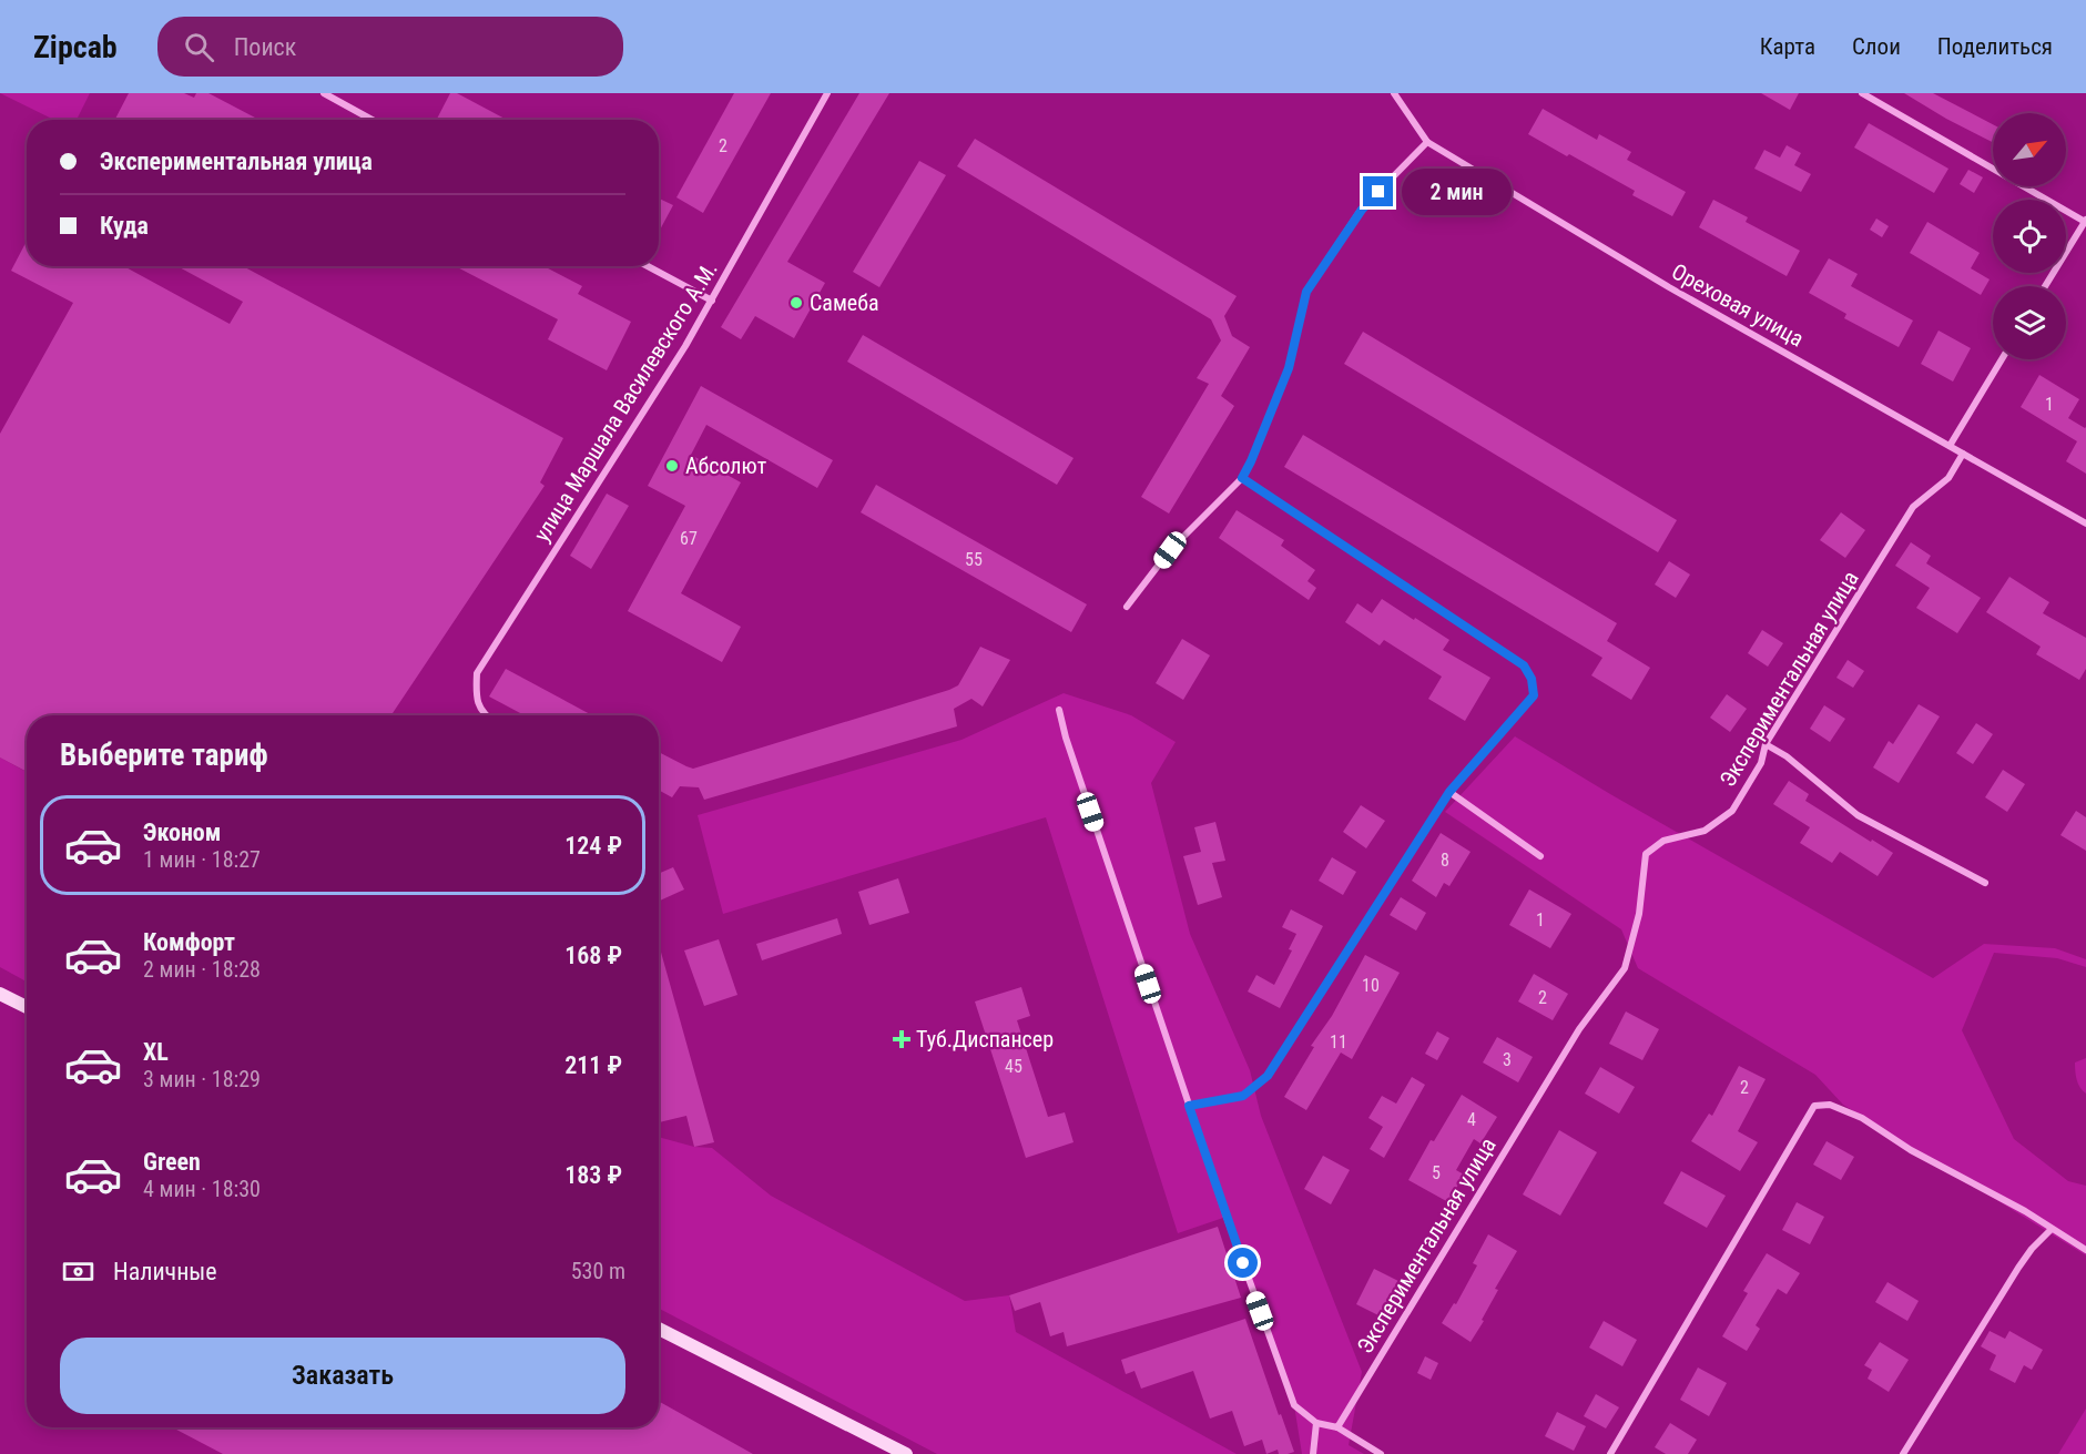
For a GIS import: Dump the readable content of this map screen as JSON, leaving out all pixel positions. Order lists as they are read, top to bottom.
{
  "streets": {
    "street": ["Ореховая улица", "улица Маршала Василевского А.М.", "Экспериментальная улица"]
  },
  "crossings": [
    ["Ореховая улица", "Экспериментальная улица"]
  ],
  "places": {
    "other": ["Самеба", "Абсолют"],
    "health": ["Туб.Диспансер"]
  },
  "house_numbers": [
    "2",
    "1",
    "67",
    "55",
    "8",
    "1",
    "10",
    "2",
    "11",
    "3",
    "45",
    "2",
    "4",
    "5"
  ],
  "north": "top right",
  "page": {
    "header": "Zipcab",
    "search": "Поиск",
    "nav": ["Карта", "Слои", "Поделиться"],
    "banner": ["Экспериментальная улица", "Куда"],
    "bubble": "2 мин",
    "heading": "Выберите тариф",
    "list": [
      {
        "name": "Эконом",
        "note": "1 мин · 18:27",
        "value": "124 ₽"
      },
      {
        "name": "Комфорт",
        "note": "2 мин · 18:28",
        "value": "168 ₽"
      },
      {
        "name": "XL",
        "note": "3 мин · 18:29",
        "value": "211 ₽"
      },
      {
        "name": "Green",
        "note": "4 мин · 18:30",
        "value": "183 ₽"
      }
    ],
    "pay": ["Наличные", "530 m"],
    "buttons": "Заказать"
  }
}
